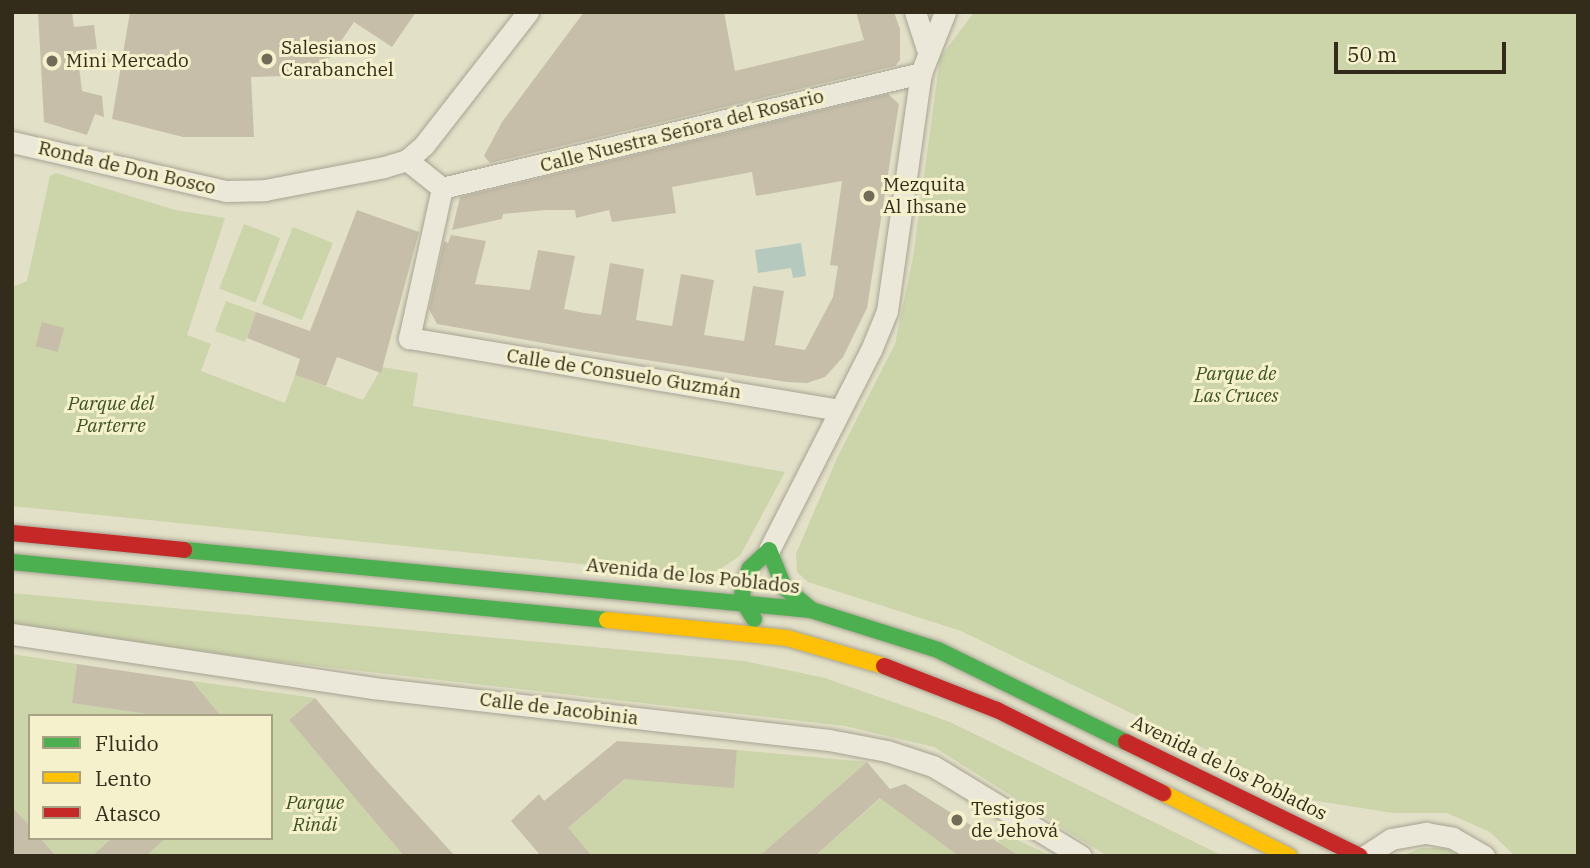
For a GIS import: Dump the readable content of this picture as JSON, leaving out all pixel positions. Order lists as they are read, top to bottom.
{
  "streets": {
    "main road": ["Avenida de los Poblados"],
    "street": [
      "Calle Nuestra Señora del Rosario",
      "Ronda de Don Bosco",
      "Calle de Consuelo Guzmán",
      "Calle de Jacobinia"
    ]
  },
  "crossings": [
    ["Calle Nuestra Señora del Rosario", "Calle de Consuelo Guzmán"]
  ],
  "parks": ["Parque de Las Cruces", "Parque del Parterre", "Parque Rindi"],
  "places": [
    "Salesianos Carabanchel",
    "Mini Mercado",
    "Mezquita Al Ihsane",
    "Testigos de Jehová"
  ],
  "legend": ["Fluido", "Lento", "Atasco"],
  "scale_bar": "50 m"
}
